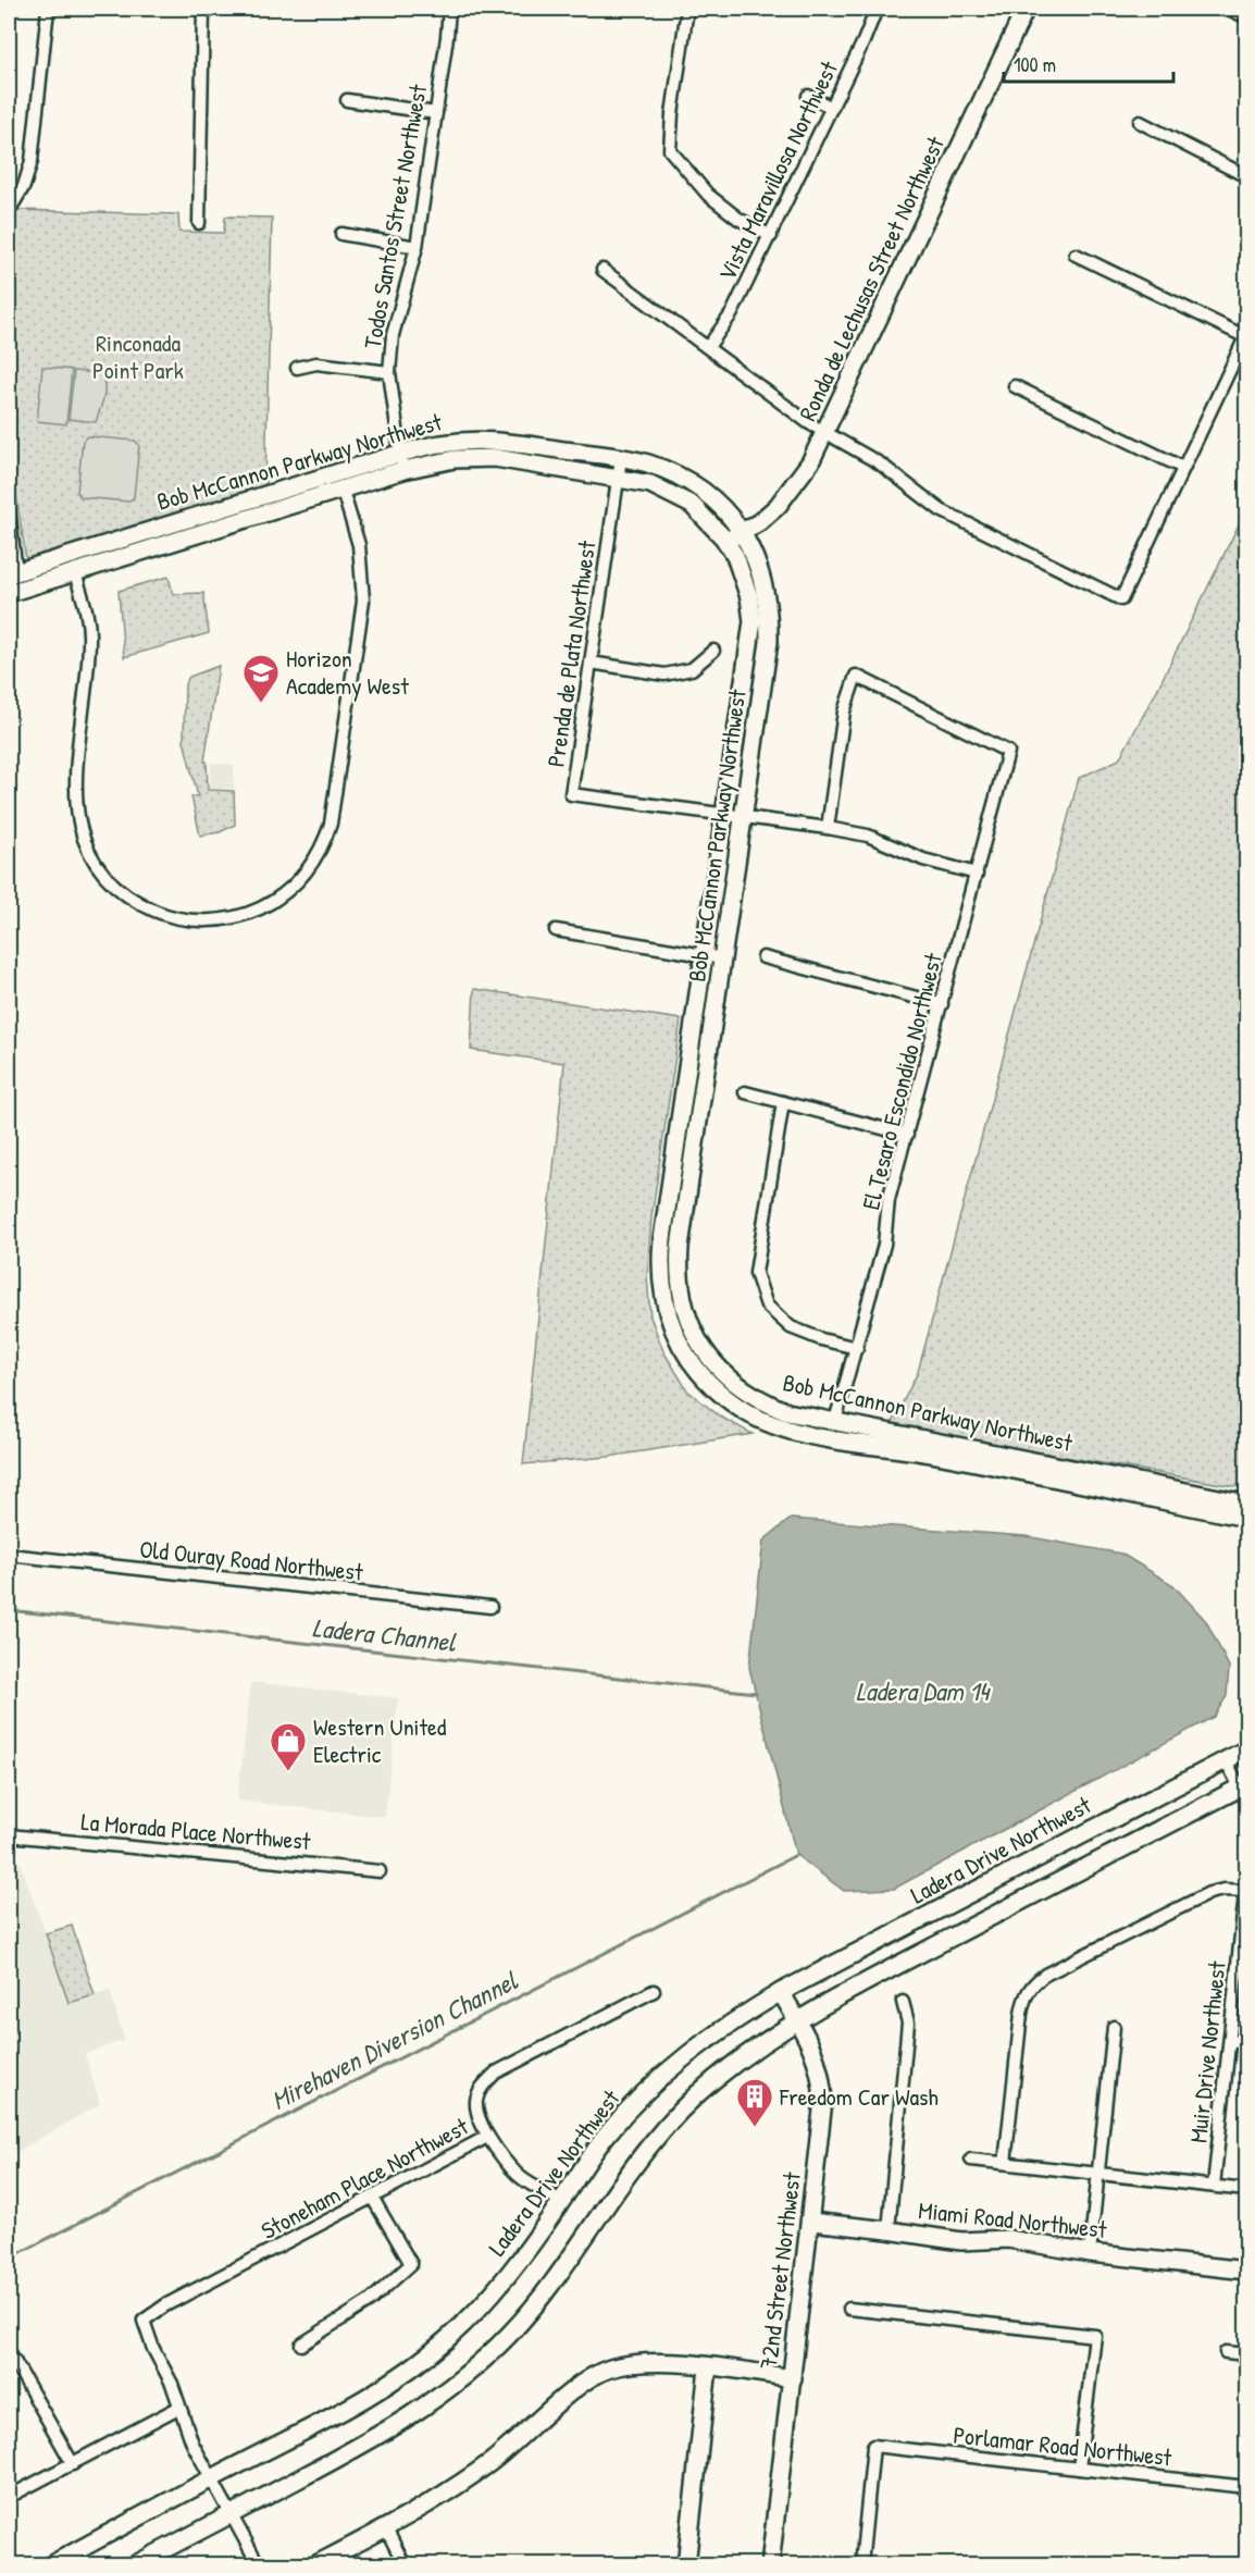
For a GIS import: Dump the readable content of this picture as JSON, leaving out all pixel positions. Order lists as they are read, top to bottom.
{
  "streets": {
    "street": [
      "Vista Maravillosa Northwest",
      "Todos Santos Street Northwest",
      "Ronda de Lechusas Street Northwest",
      "Bob McCannon Parkway Northwest",
      "Prenda de Plata Northwest",
      "El Tesaro Escondido Northwest",
      "Old Ouray Road Northwest",
      "La Morada Place Northwest",
      "Ladera Drive Northwest",
      "Muir Drive Northwest",
      "Stoneham Place Northwest",
      "Miami Road Northwest",
      "72nd Street Northwest",
      "Porlamar Road Northwest"
    ]
  },
  "crossings": [
    ["Todos Santos Street Northwest", "Bob McCannon Parkway Northwest"],
    ["Ronda de Lechusas Street Northwest", "Bob McCannon Parkway Northwest"],
    ["Bob McCannon Parkway Northwest", "Prenda de Plata Northwest"],
    ["Bob McCannon Parkway Northwest", "El Tesaro Escondido Northwest"],
    ["Prenda de Plata Northwest", "El Tesaro Escondido Northwest"],
    ["Ladera Drive Northwest", "72nd Street Northwest"],
    ["Miami Road Northwest", "72nd Street Northwest"]
  ],
  "water": ["Ladera Channel", "Ladera Dam 14", "Mirehaven Diversion Channel"],
  "parks": ["Rinconada Point Park"],
  "places": {
    "school or university": ["Horizon Academy West"],
    "shop": ["Western United Electric"],
    "building": ["Freedom Car Wash"]
  },
  "scale_bar": "100 m"
}
